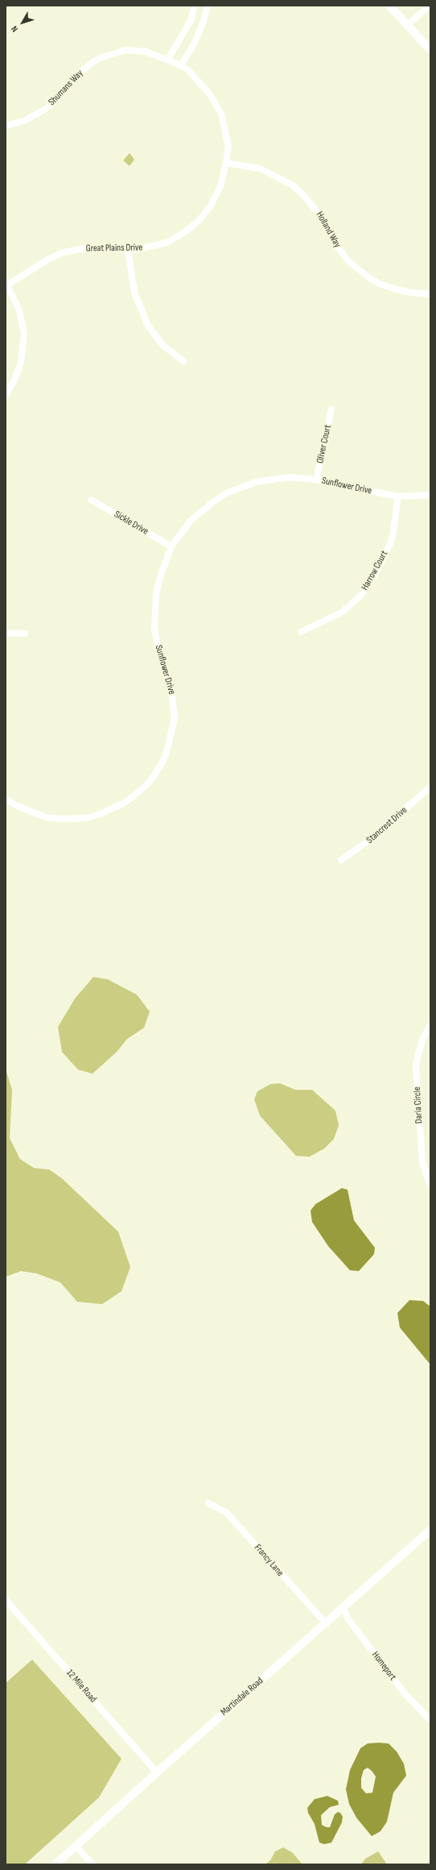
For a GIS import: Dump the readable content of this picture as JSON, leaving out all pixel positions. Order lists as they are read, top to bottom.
{
  "streets": {
    "street": [
      "Shumans Way",
      "Holland Way",
      "Great Plains Drive",
      "Oliver Court",
      "Sunflower Drive",
      "Sickle Drive",
      "Harrow Court",
      "Stancrest Drive",
      "Daria Circle",
      "Francy Lane",
      "Homeport",
      "12 Mile Road",
      "Martindale Road"
    ]
  },
  "crossings": [
    ["Shumans Way", "Great Plains Drive"],
    ["Holland Way", "Great Plains Drive"],
    ["Oliver Court", "Sunflower Drive"],
    ["Sunflower Drive", "Sickle Drive"],
    ["Sunflower Drive", "Harrow Court"],
    ["Francy Lane", "Martindale Road"],
    ["Homeport", "Martindale Road"],
    ["12 Mile Road", "Martindale Road"]
  ],
  "north": "bottom left"
}
